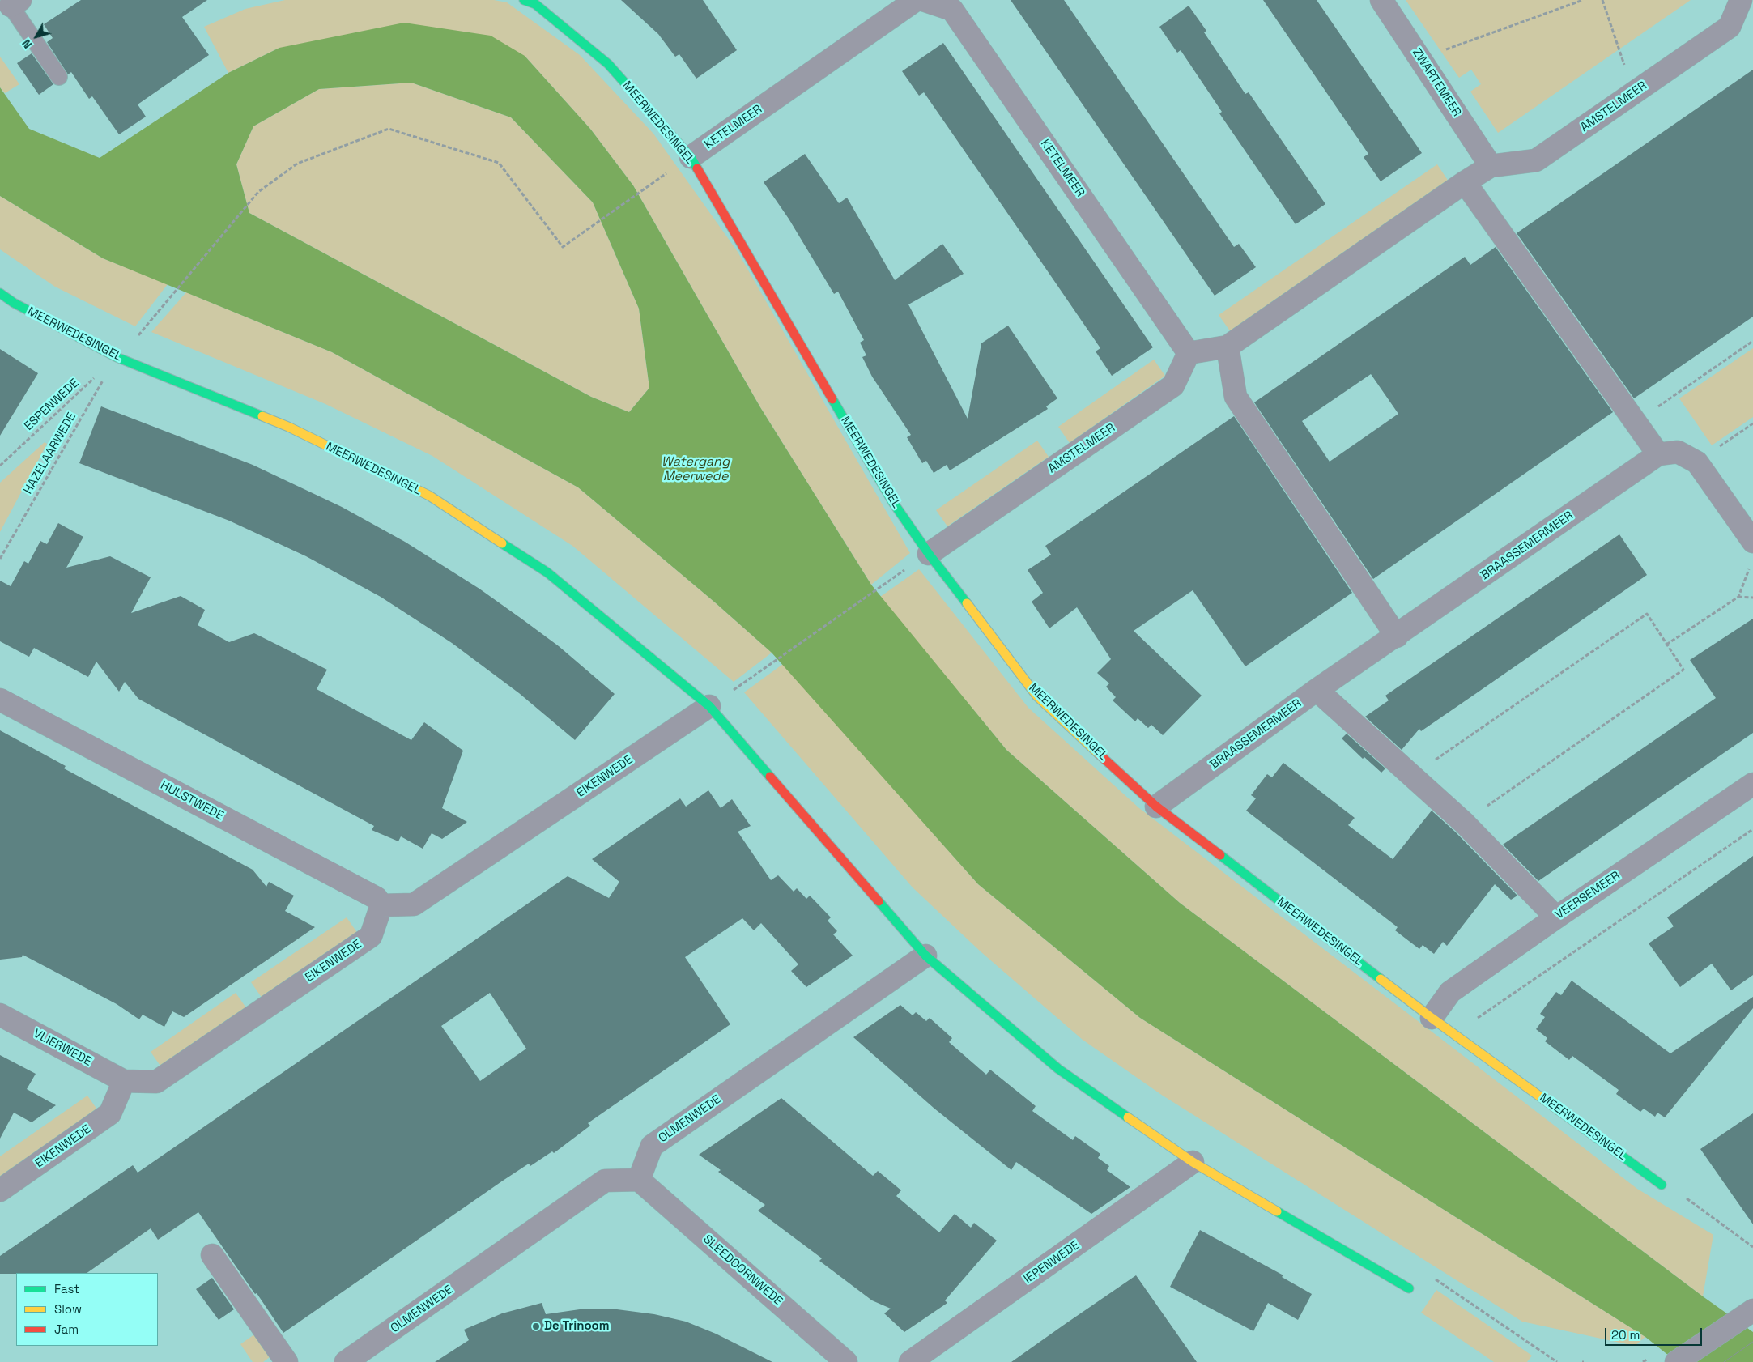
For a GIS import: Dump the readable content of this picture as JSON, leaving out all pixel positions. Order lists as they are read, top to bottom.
{
  "streets": {
    "street": [
      "ZWARTEMEER",
      "AMSTELMEER",
      "MEERWEDESINGEL",
      "KETELMEER",
      "BRAASSEMERMEER",
      "EIKENWEDE",
      "HULSTWEDE",
      "VEERSEMEER",
      "VLIERWEDE",
      "OLMENWEDE",
      "IEPENWEDE",
      "SLEEDOORNWEDE"
    ],
    "path": ["ESPENWEDE", "HAZELAARWEDE"]
  },
  "crossings": [
    ["ZWARTEMEER", "AMSTELMEER"],
    ["AMSTELMEER", "MEERWEDESINGEL"],
    ["AMSTELMEER", "KETELMEER"],
    ["MEERWEDESINGEL", "KETELMEER"],
    ["MEERWEDESINGEL", "ESPENWEDE"],
    ["MEERWEDESINGEL", "HAZELAARWEDE"],
    ["MEERWEDESINGEL", "BRAASSEMERMEER"],
    ["MEERWEDESINGEL", "EIKENWEDE"],
    ["MEERWEDESINGEL", "VEERSEMEER"],
    ["MEERWEDESINGEL", "OLMENWEDE"],
    ["MEERWEDESINGEL", "IEPENWEDE"],
    ["ESPENWEDE", "HAZELAARWEDE"],
    ["EIKENWEDE", "HULSTWEDE"],
    ["EIKENWEDE", "VLIERWEDE"],
    ["OLMENWEDE", "SLEEDOORNWEDE"]
  ],
  "water": ["Watergang Meerwede"],
  "places": ["De Trinoom"],
  "legend": ["Fast", "Slow", "Jam"],
  "scale_bar": "20 m",
  "north": "bottom left"
}
